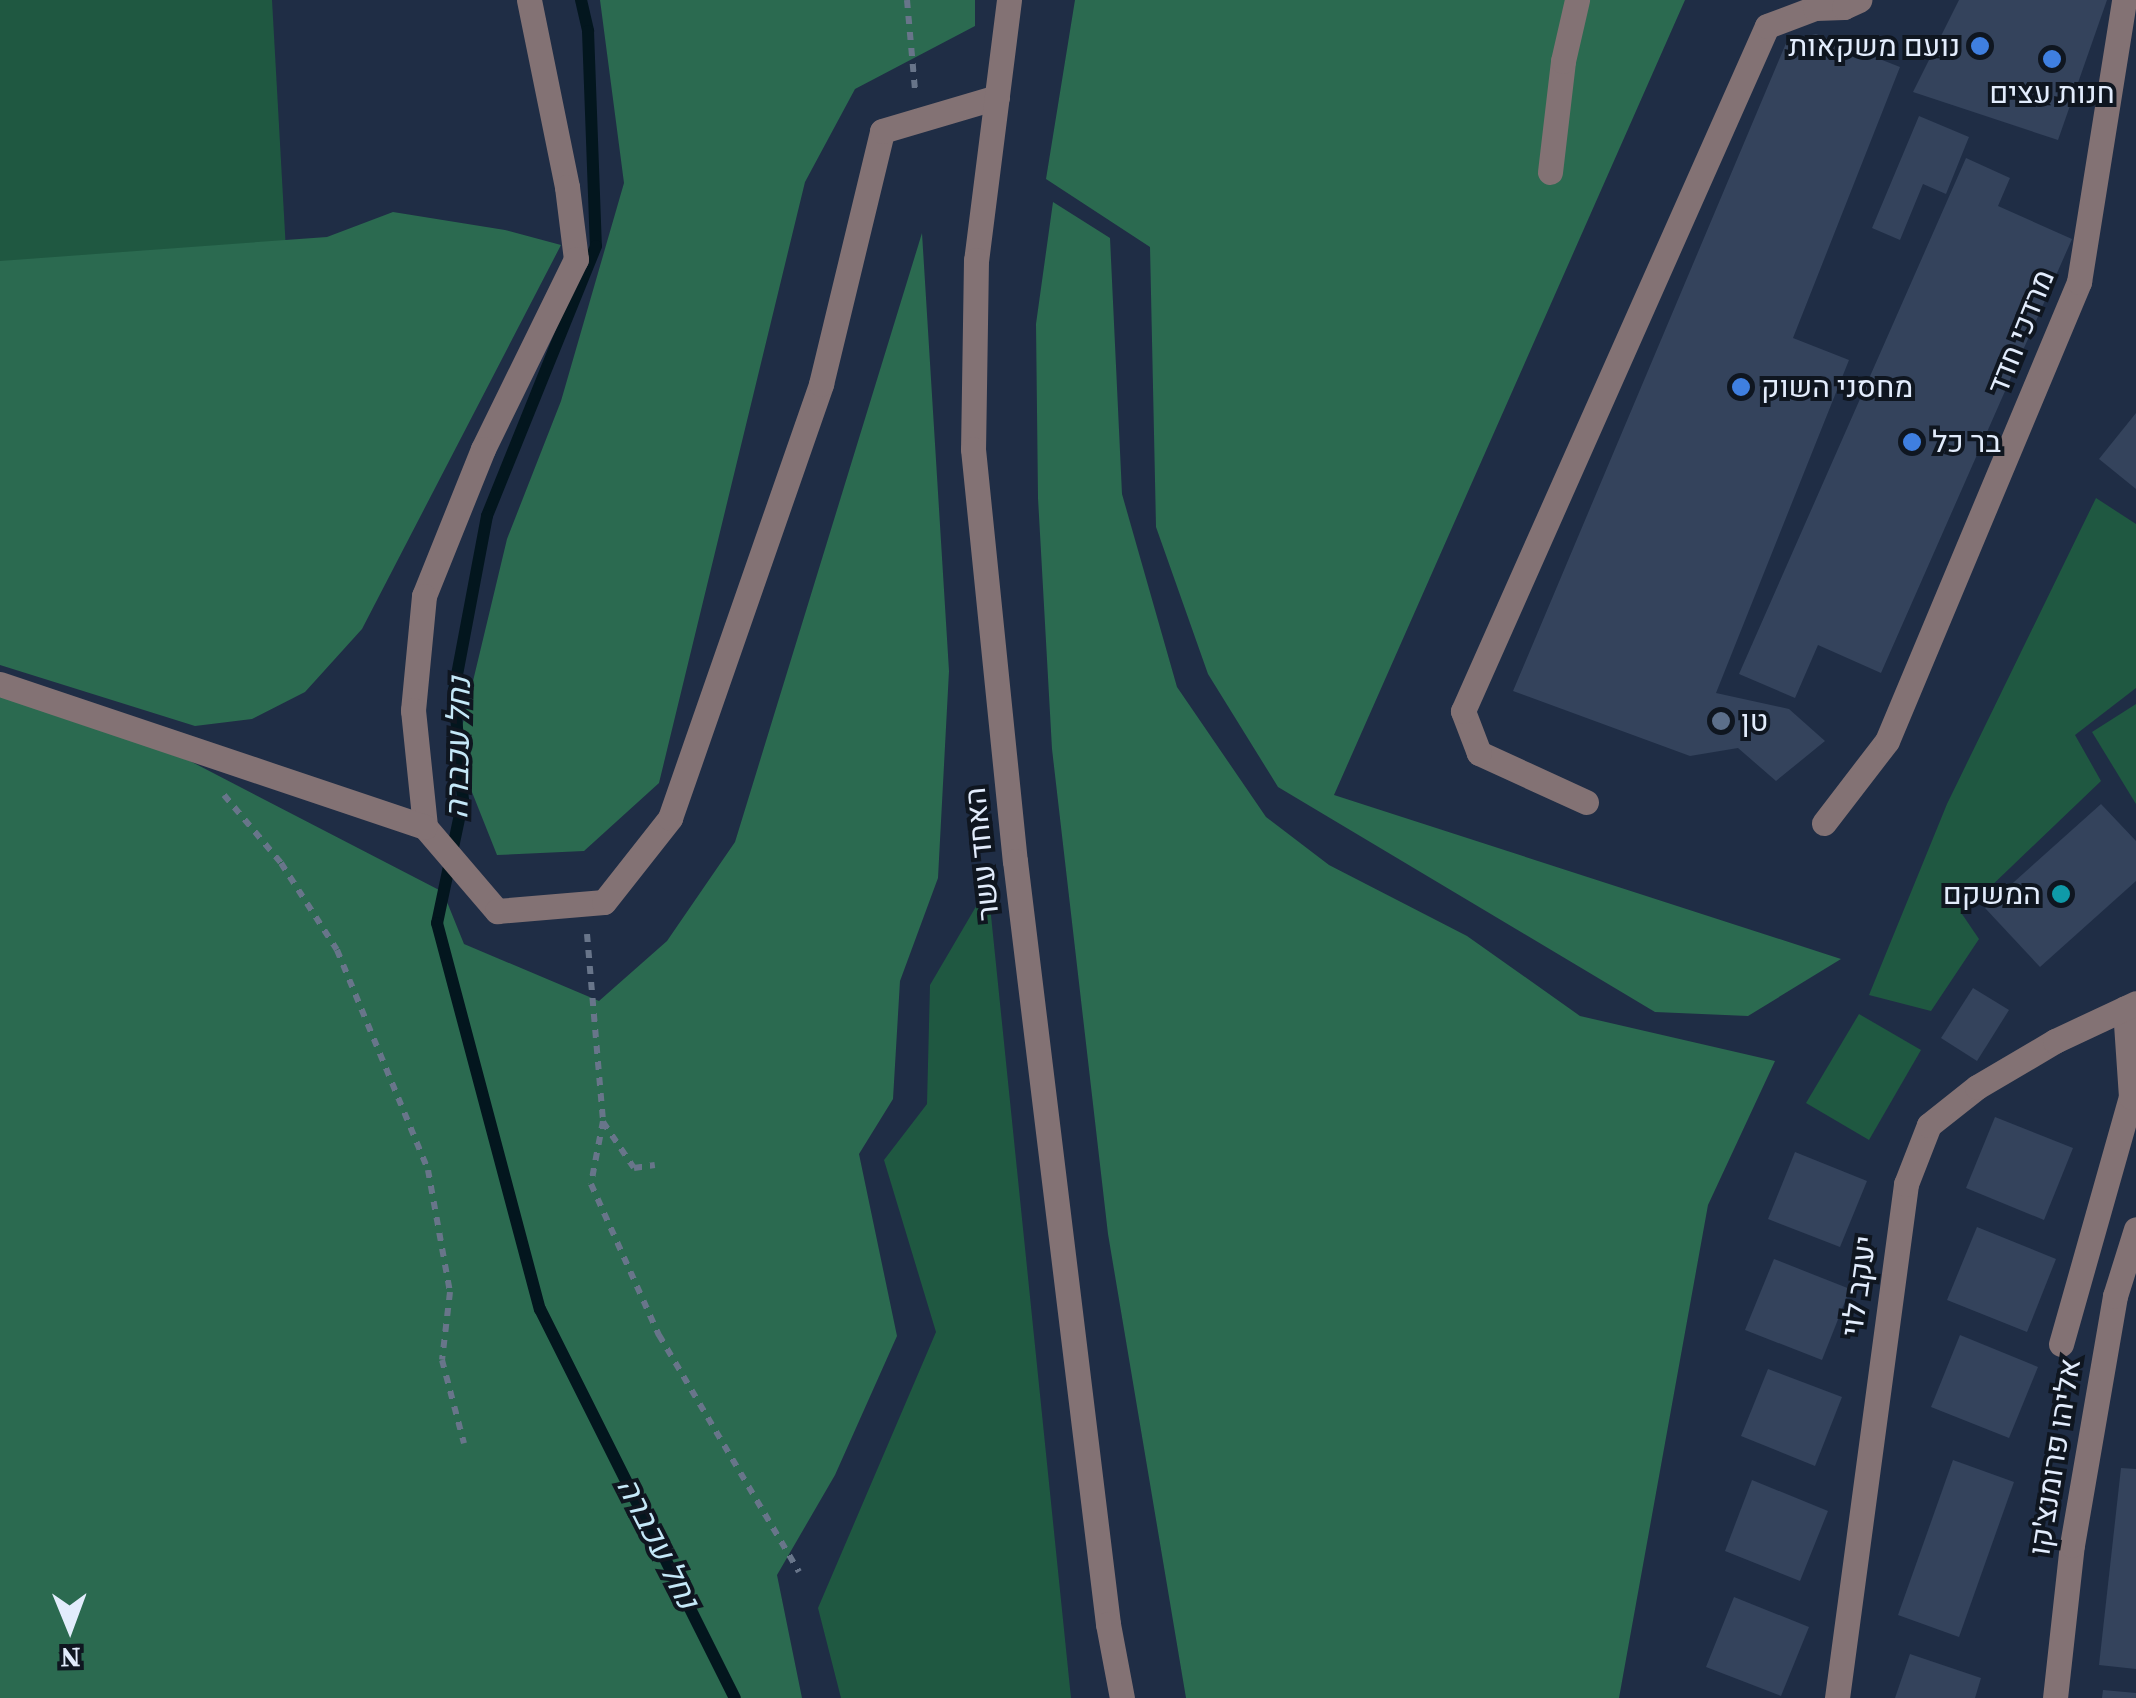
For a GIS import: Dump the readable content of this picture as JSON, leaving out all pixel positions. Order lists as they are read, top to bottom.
{
  "streets": {
    "street": [
      "מרדכי חדד",
      "האחד עשר",
      "יעקב לוי",
      "אליהו פרומנצ'קו"
    ]
  },
  "water": ["נחל עכברה"],
  "places": [
    "נועם משקאות",
    "חנות עצים",
    "מחסני השוק",
    "בר כל",
    "טן",
    "המשקם"
  ],
  "north": "bottom"
}
